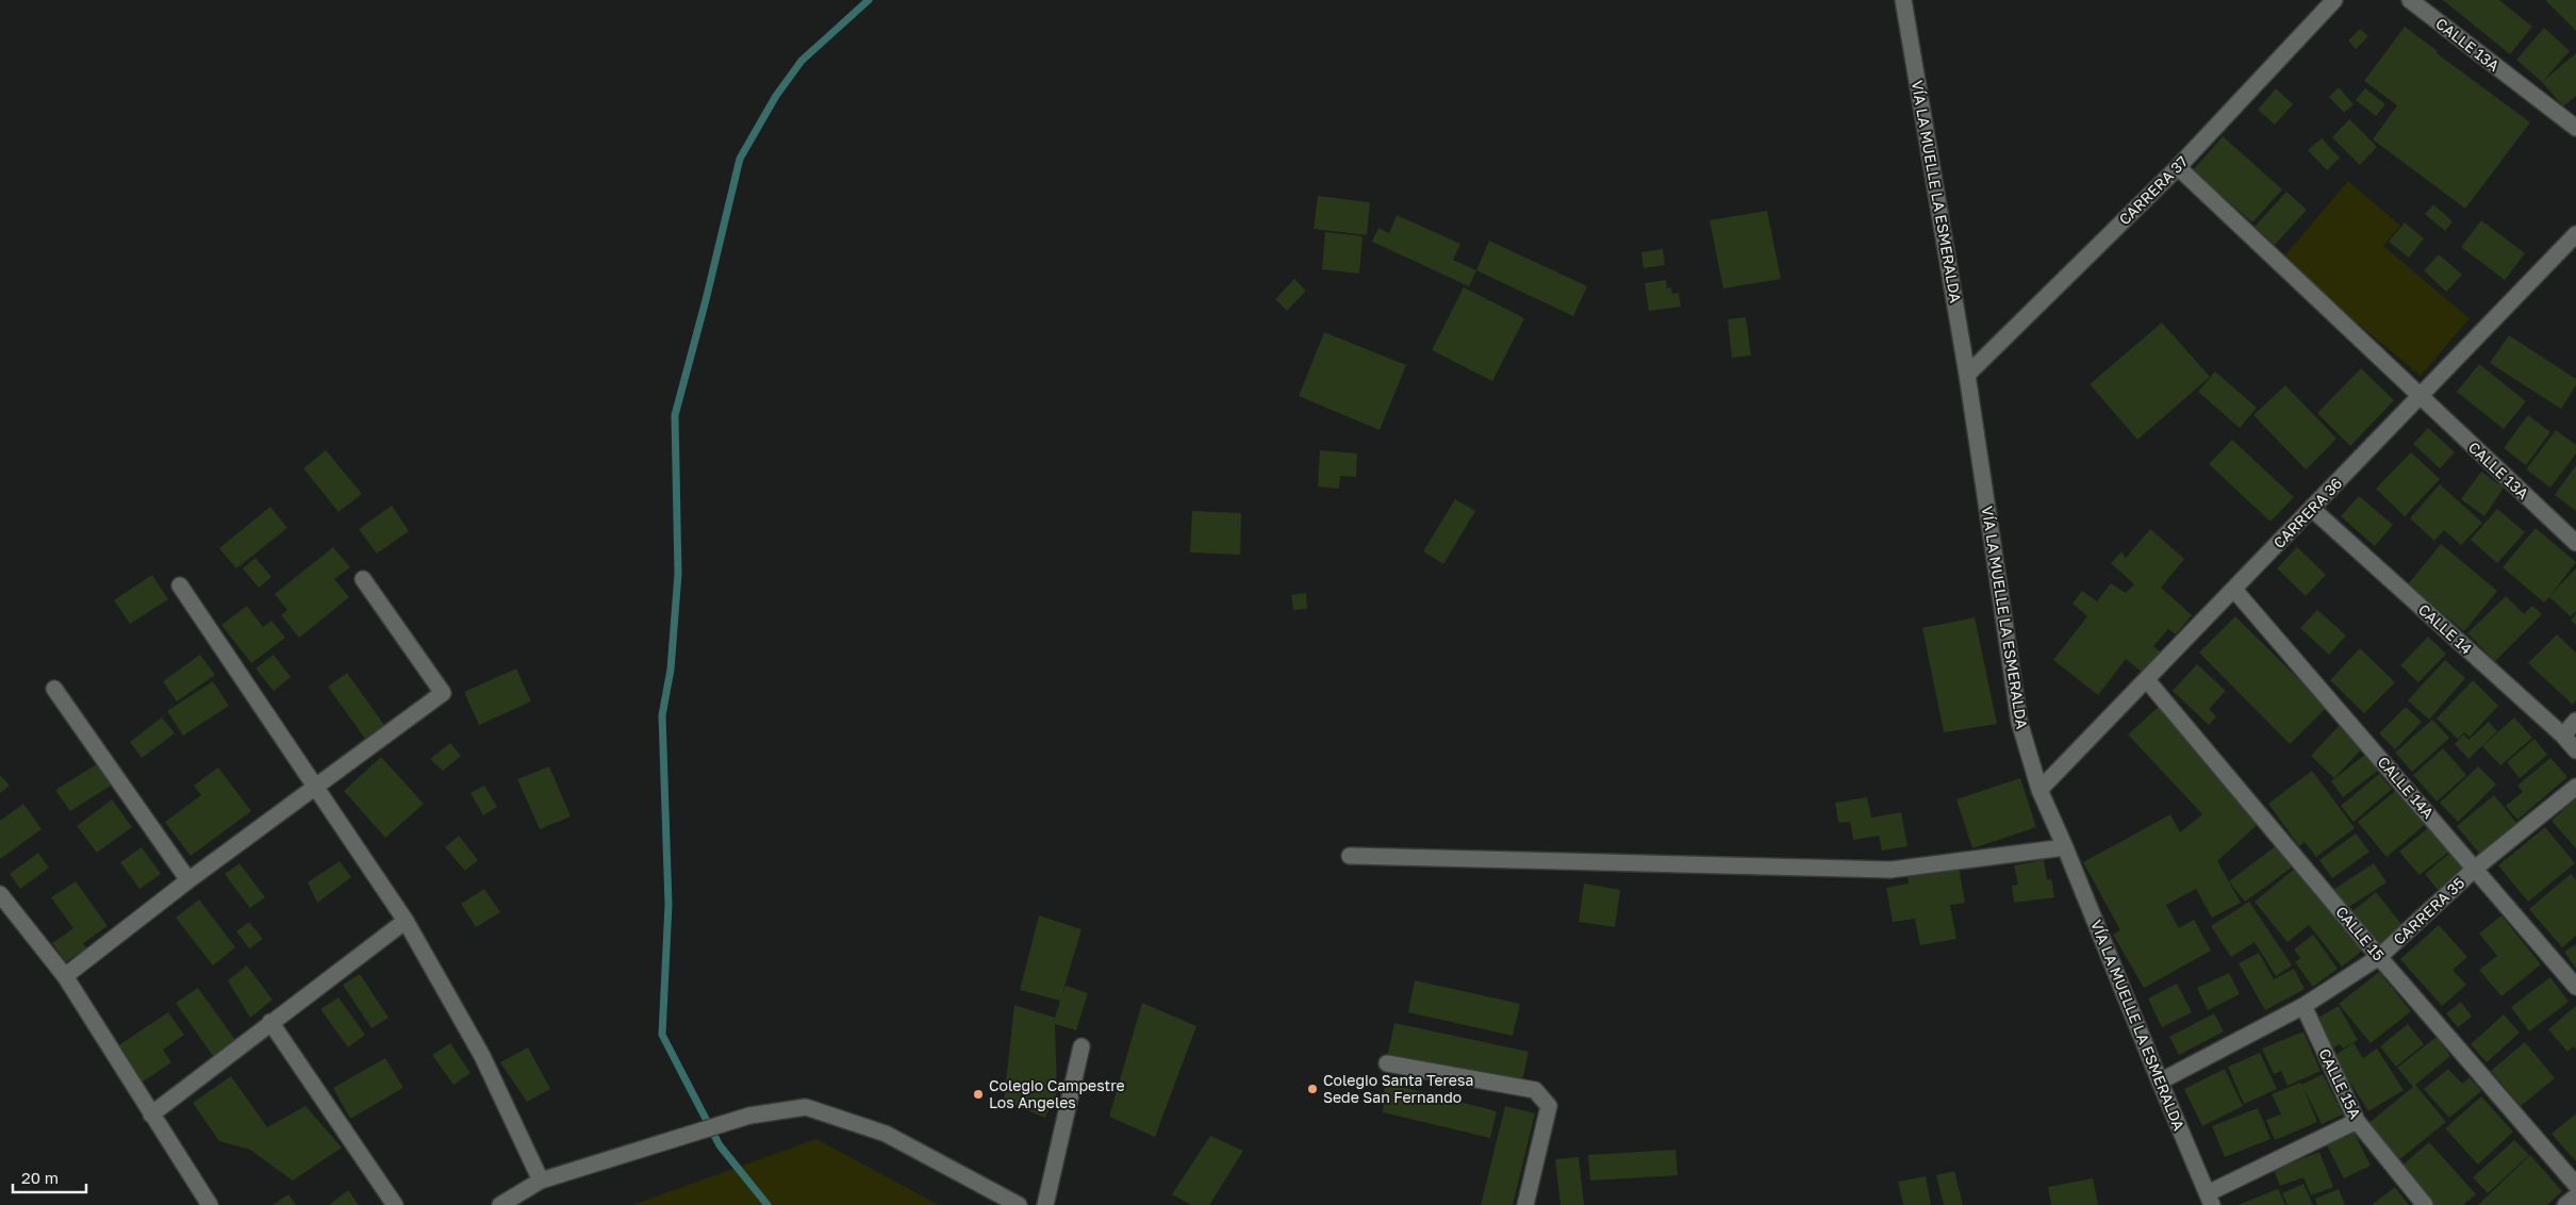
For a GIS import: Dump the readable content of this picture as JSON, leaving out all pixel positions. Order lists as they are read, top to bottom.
{
  "streets": {
    "street": [
      "CALLE 13A",
      "CARRERA 37",
      "VÍA LA MUELLE LA ESMERALDA",
      "CARRERA 36",
      "CALLE 14",
      "CALLE 14A",
      "CARRERA 35",
      "CALLE 15",
      "CALLE 15A"
    ]
  },
  "crossings": [
    ["CALLE 13A", "CARRERA 37"],
    ["CALLE 13A", "CARRERA 36"],
    ["CARRERA 37", "VÍA LA MUELLE LA ESMERALDA"],
    ["VÍA LA MUELLE LA ESMERALDA", "CARRERA 36"],
    ["VÍA LA MUELLE LA ESMERALDA", "CARRERA 35"],
    ["CARRERA 36", "CALLE 14"],
    ["CARRERA 36", "CALLE 14A"],
    ["CARRERA 36", "CALLE 15"],
    ["CALLE 14A", "CARRERA 35"],
    ["CARRERA 35", "CALLE 15"],
    ["CARRERA 35", "CALLE 15A"]
  ],
  "places": ["Colegio Santa Teresa Sede San Fernando", "Colegio Campestre Los Angeles"],
  "scale_bar": "20 m"
}
